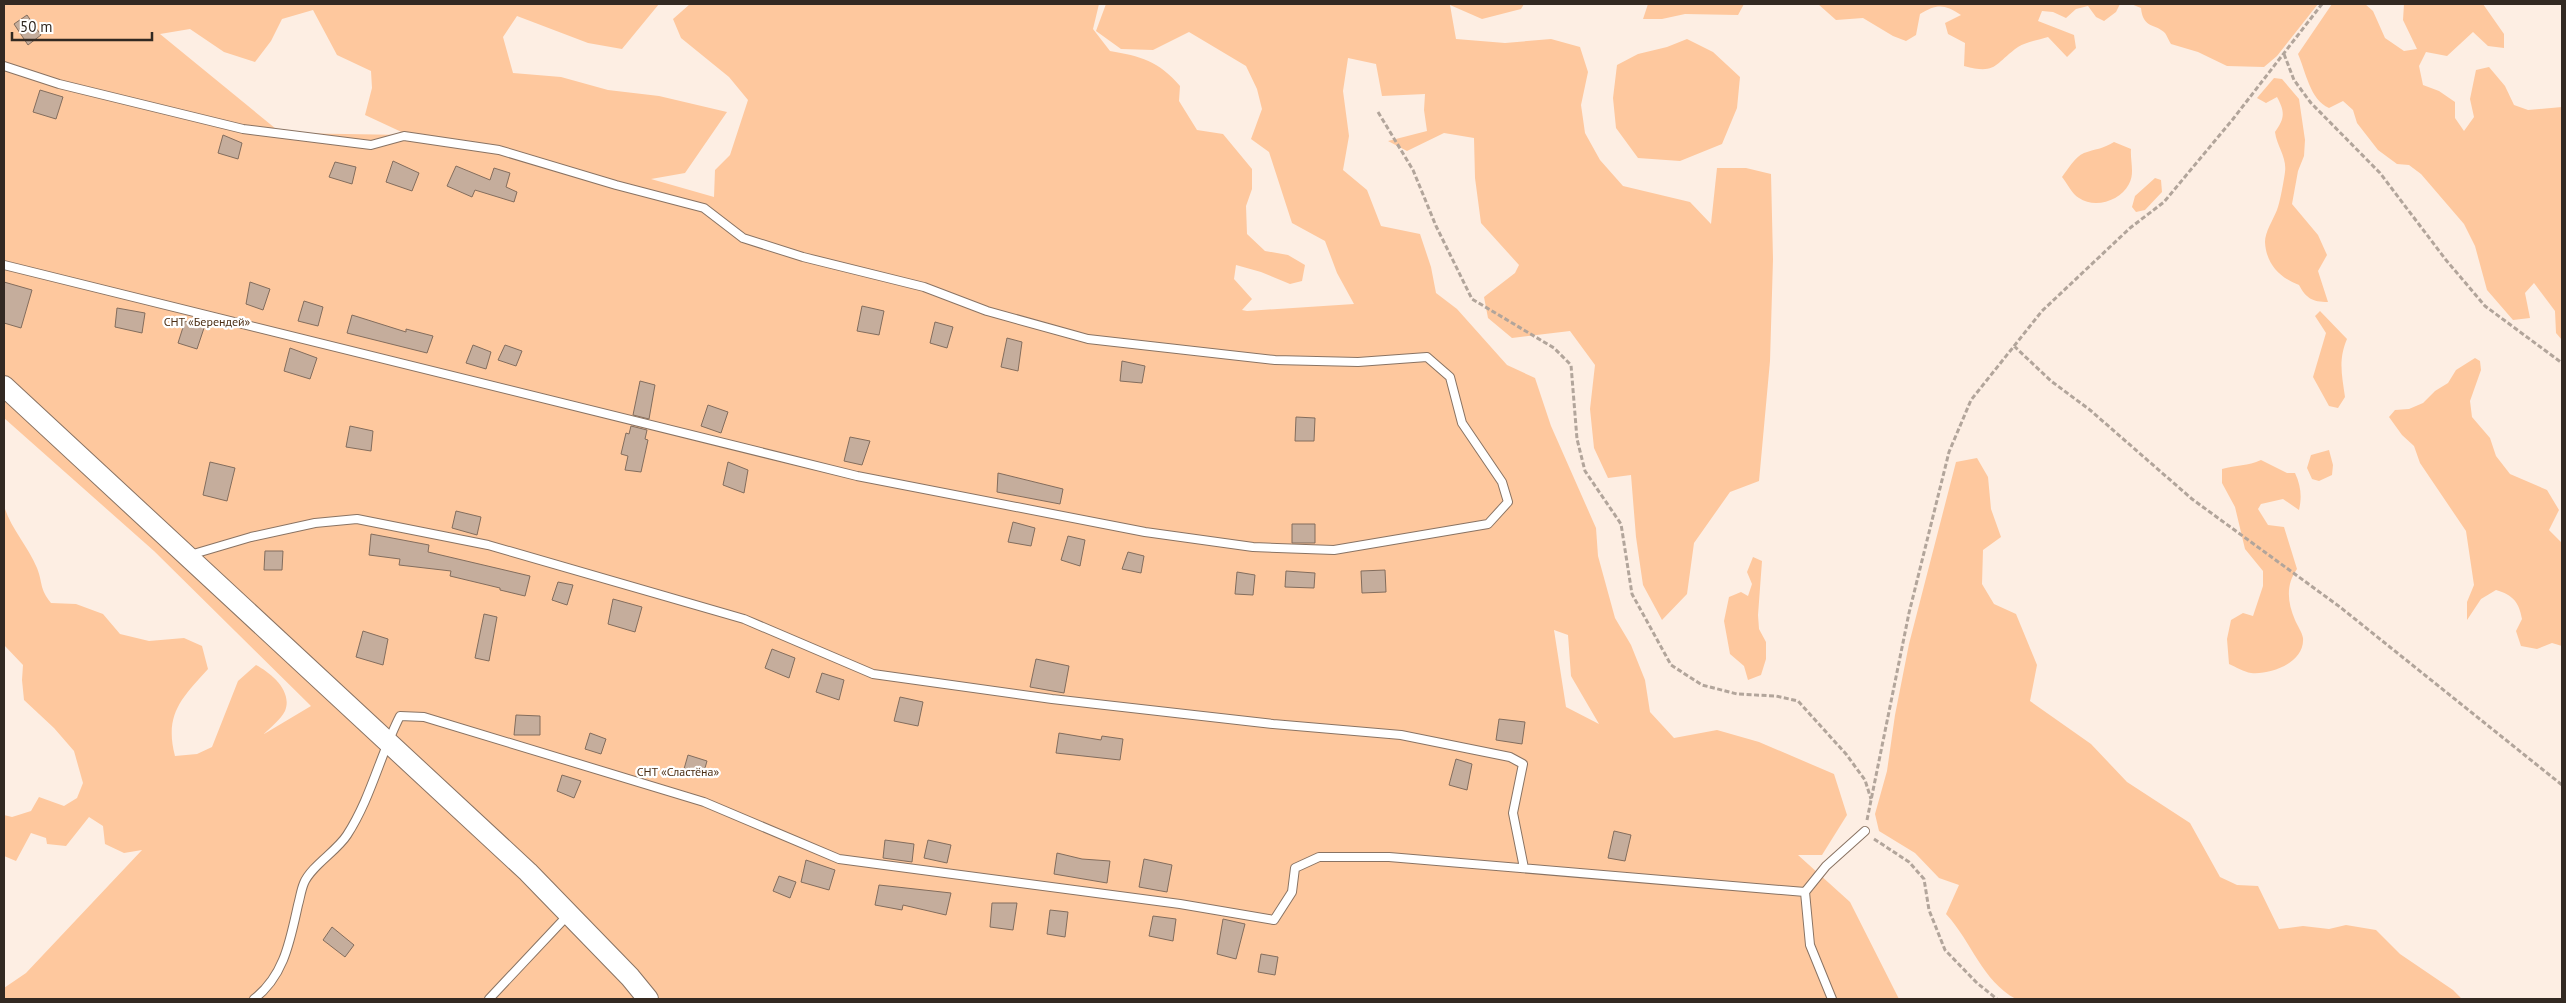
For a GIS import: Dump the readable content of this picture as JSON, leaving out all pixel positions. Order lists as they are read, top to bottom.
{
  "parks": ["СНТ «Берендей»", "СНТ «Сластёна»"],
  "scale_bar": "50 m"
}
